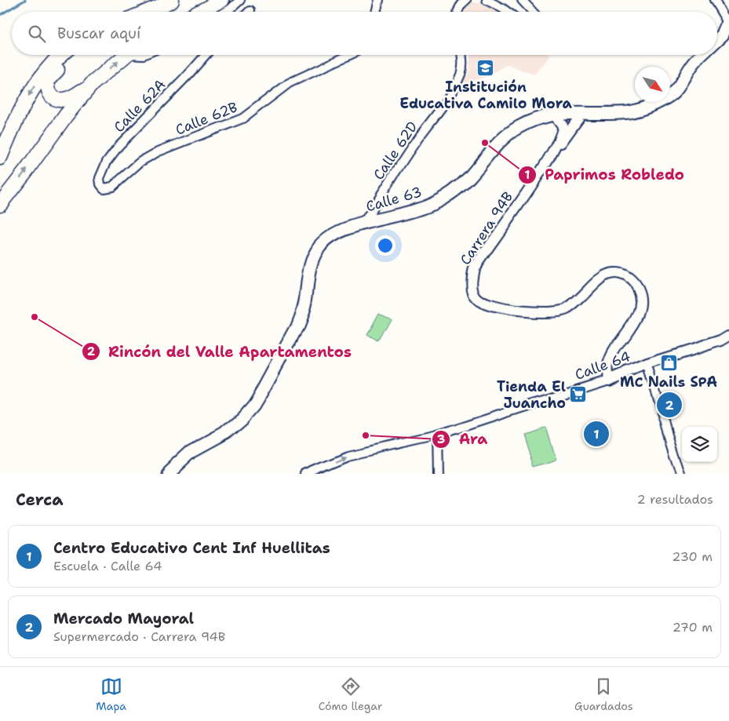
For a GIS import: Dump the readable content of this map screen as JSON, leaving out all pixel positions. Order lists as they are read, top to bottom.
{
  "streets": {
    "main road": ["Calle 63"],
    "street": [
      "Calle 62A",
      "Calle 62B",
      "Calle 62D",
      "Carrera 94B",
      "Calle 64"
    ]
  },
  "crossings": [
    ["Calle 62A", "Calle 62B"],
    ["Calle 62D", "Calle 63"],
    ["Calle 63", "Carrera 94B"],
    ["Carrera 94B", "Calle 64"]
  ],
  "places": {
    "school or university": ["Institución Educativa Camilo Mora"],
    "other": ["Paprimos Robledo", "Rincón del Valle Apartamentos", "Ara"],
    "shop": ["MC Nails SPA"],
    "supermarket": ["Tienda El Juancho"]
  },
  "north": "bottom right",
  "page": {
    "search": "Buscar aquí",
    "pins": ["2", "1"],
    "heading": ["Cerca", "2 resultados"],
    "list": [
      {
        "mark": "1",
        "name": "Centro Educativo Cent Inf Huellitas",
        "note": "Escuela · Calle 64",
        "value": "230 m"
      },
      {
        "mark": "2",
        "name": "Mercado Mayoral",
        "note": "Supermercado · Carrera 94B",
        "value": "270 m"
      }
    ],
    "nav": ["Mapa", "Cómo llegar", "Guardados"]
  }
}
